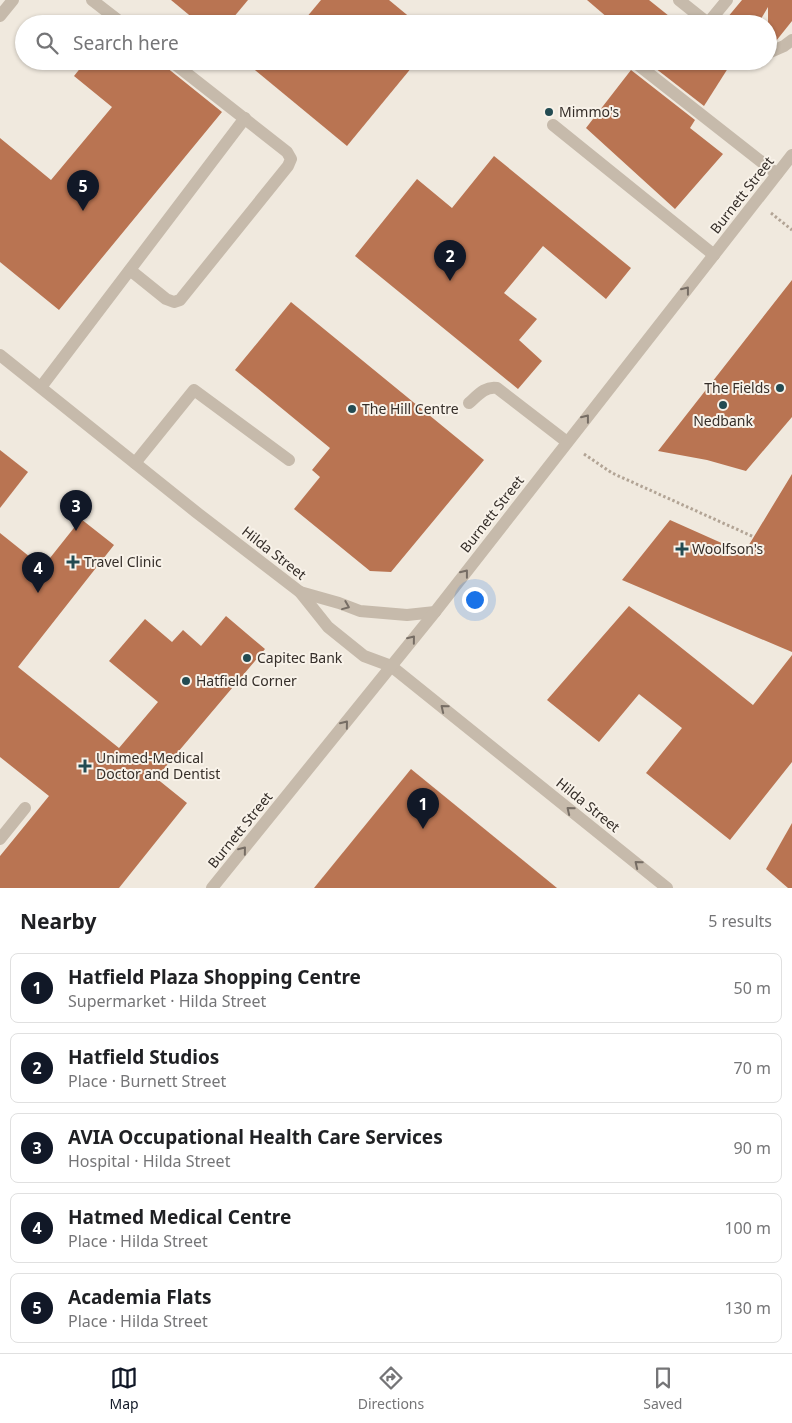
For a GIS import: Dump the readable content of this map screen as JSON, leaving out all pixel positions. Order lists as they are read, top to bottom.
{
  "streets": {
    "street": ["Burnett Street", "Hilda Street"]
  },
  "crossings": [
    ["Burnett Street", "Hilda Street"]
  ],
  "one_way": ["Burnett Street", "Hilda Street"],
  "places": {
    "other": [
      "Mimmo's",
      "The Fields",
      "Nedbank",
      "The Hill Centre",
      "Capitec Bank",
      "Hatfield Corner"
    ],
    "health": ["Woolfson's", "Travel Clinic", "Unimed-Medical Doctor and Dentist"]
  },
  "page": {
    "search": "Search here",
    "pins": [
      "5",
      "2",
      "3",
      "4",
      "1"
    ],
    "heading": ["Nearby", "5 results"],
    "list": [
      {
        "mark": "1",
        "name": "Hatfield Plaza Shopping Centre",
        "note": "Supermarket · Hilda Street",
        "value": "50 m"
      },
      {
        "mark": "2",
        "name": "Hatfield Studios",
        "note": "Place · Burnett Street",
        "value": "70 m"
      },
      {
        "mark": "3",
        "name": "AVIA Occupational Health Care Services",
        "note": "Hospital · Hilda Street",
        "value": "90 m"
      },
      {
        "mark": "4",
        "name": "Hatmed Medical Centre",
        "note": "Place · Hilda Street",
        "value": "100 m"
      },
      {
        "mark": "5",
        "name": "Academia Flats",
        "note": "Place · Hilda Street",
        "value": "130 m"
      }
    ],
    "nav": ["Map", "Directions", "Saved"]
  }
}
